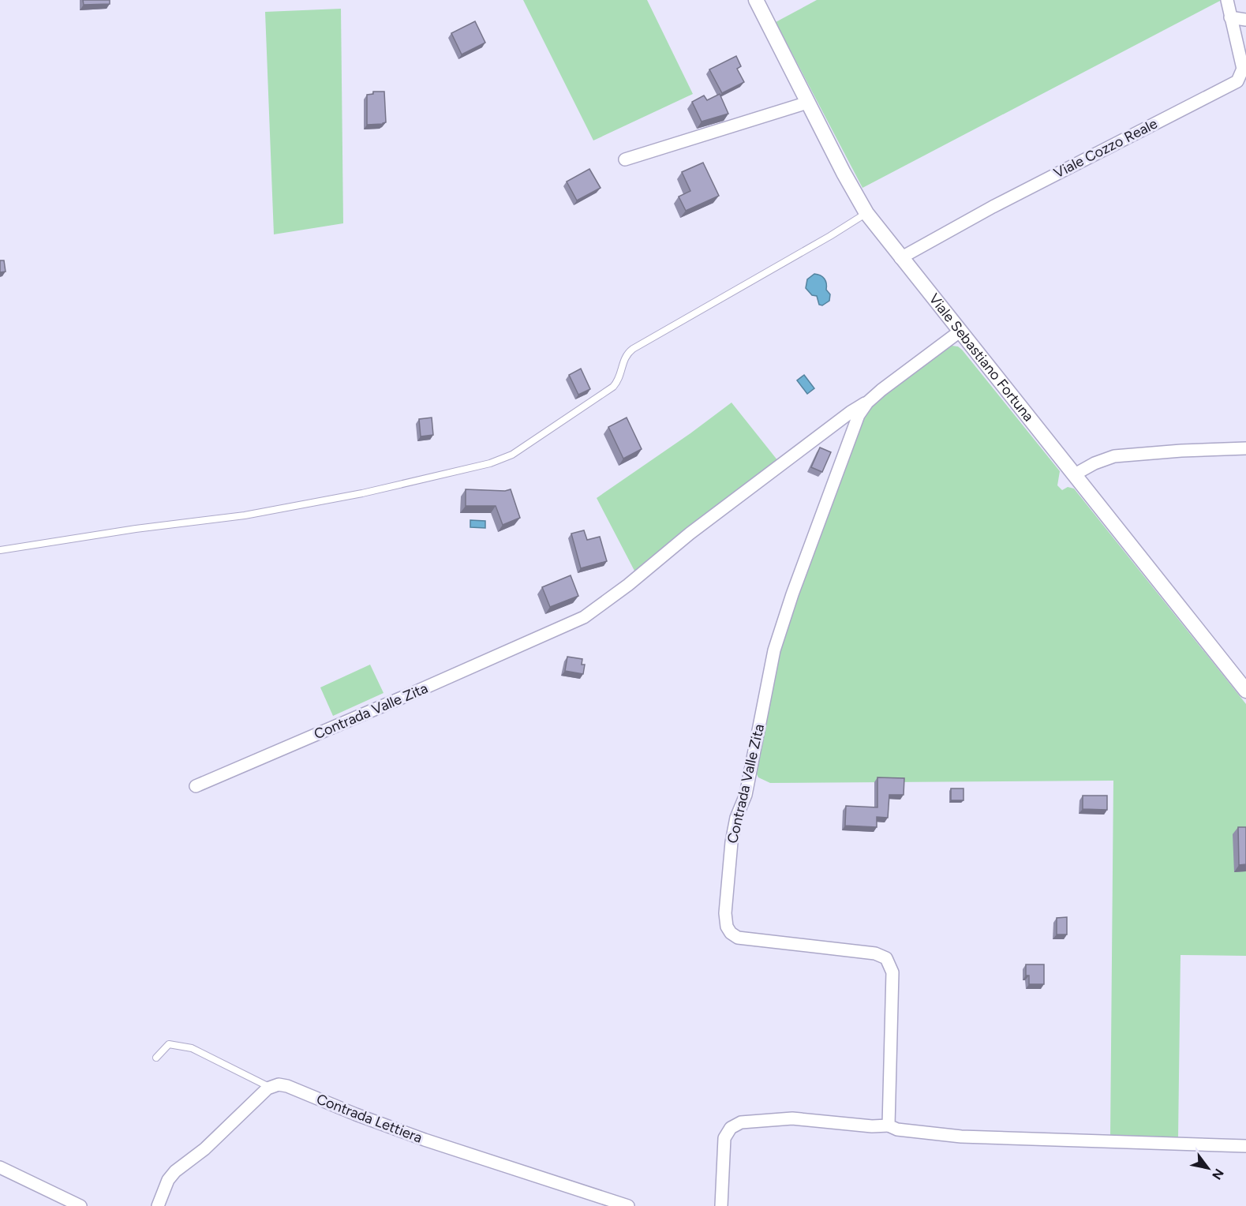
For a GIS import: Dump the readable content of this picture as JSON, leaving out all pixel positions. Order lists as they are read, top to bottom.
{
  "streets": {
    "street": [
      "Viale Cozzo Reale",
      "Viale Sebastiano Fortuna",
      "Contrada Valle Zita",
      "Contrada Lettiera"
    ]
  },
  "crossings": [
    ["Viale Cozzo Reale", "Viale Sebastiano Fortuna"],
    ["Viale Sebastiano Fortuna", "Contrada Valle Zita"]
  ],
  "north": "bottom right"
}
